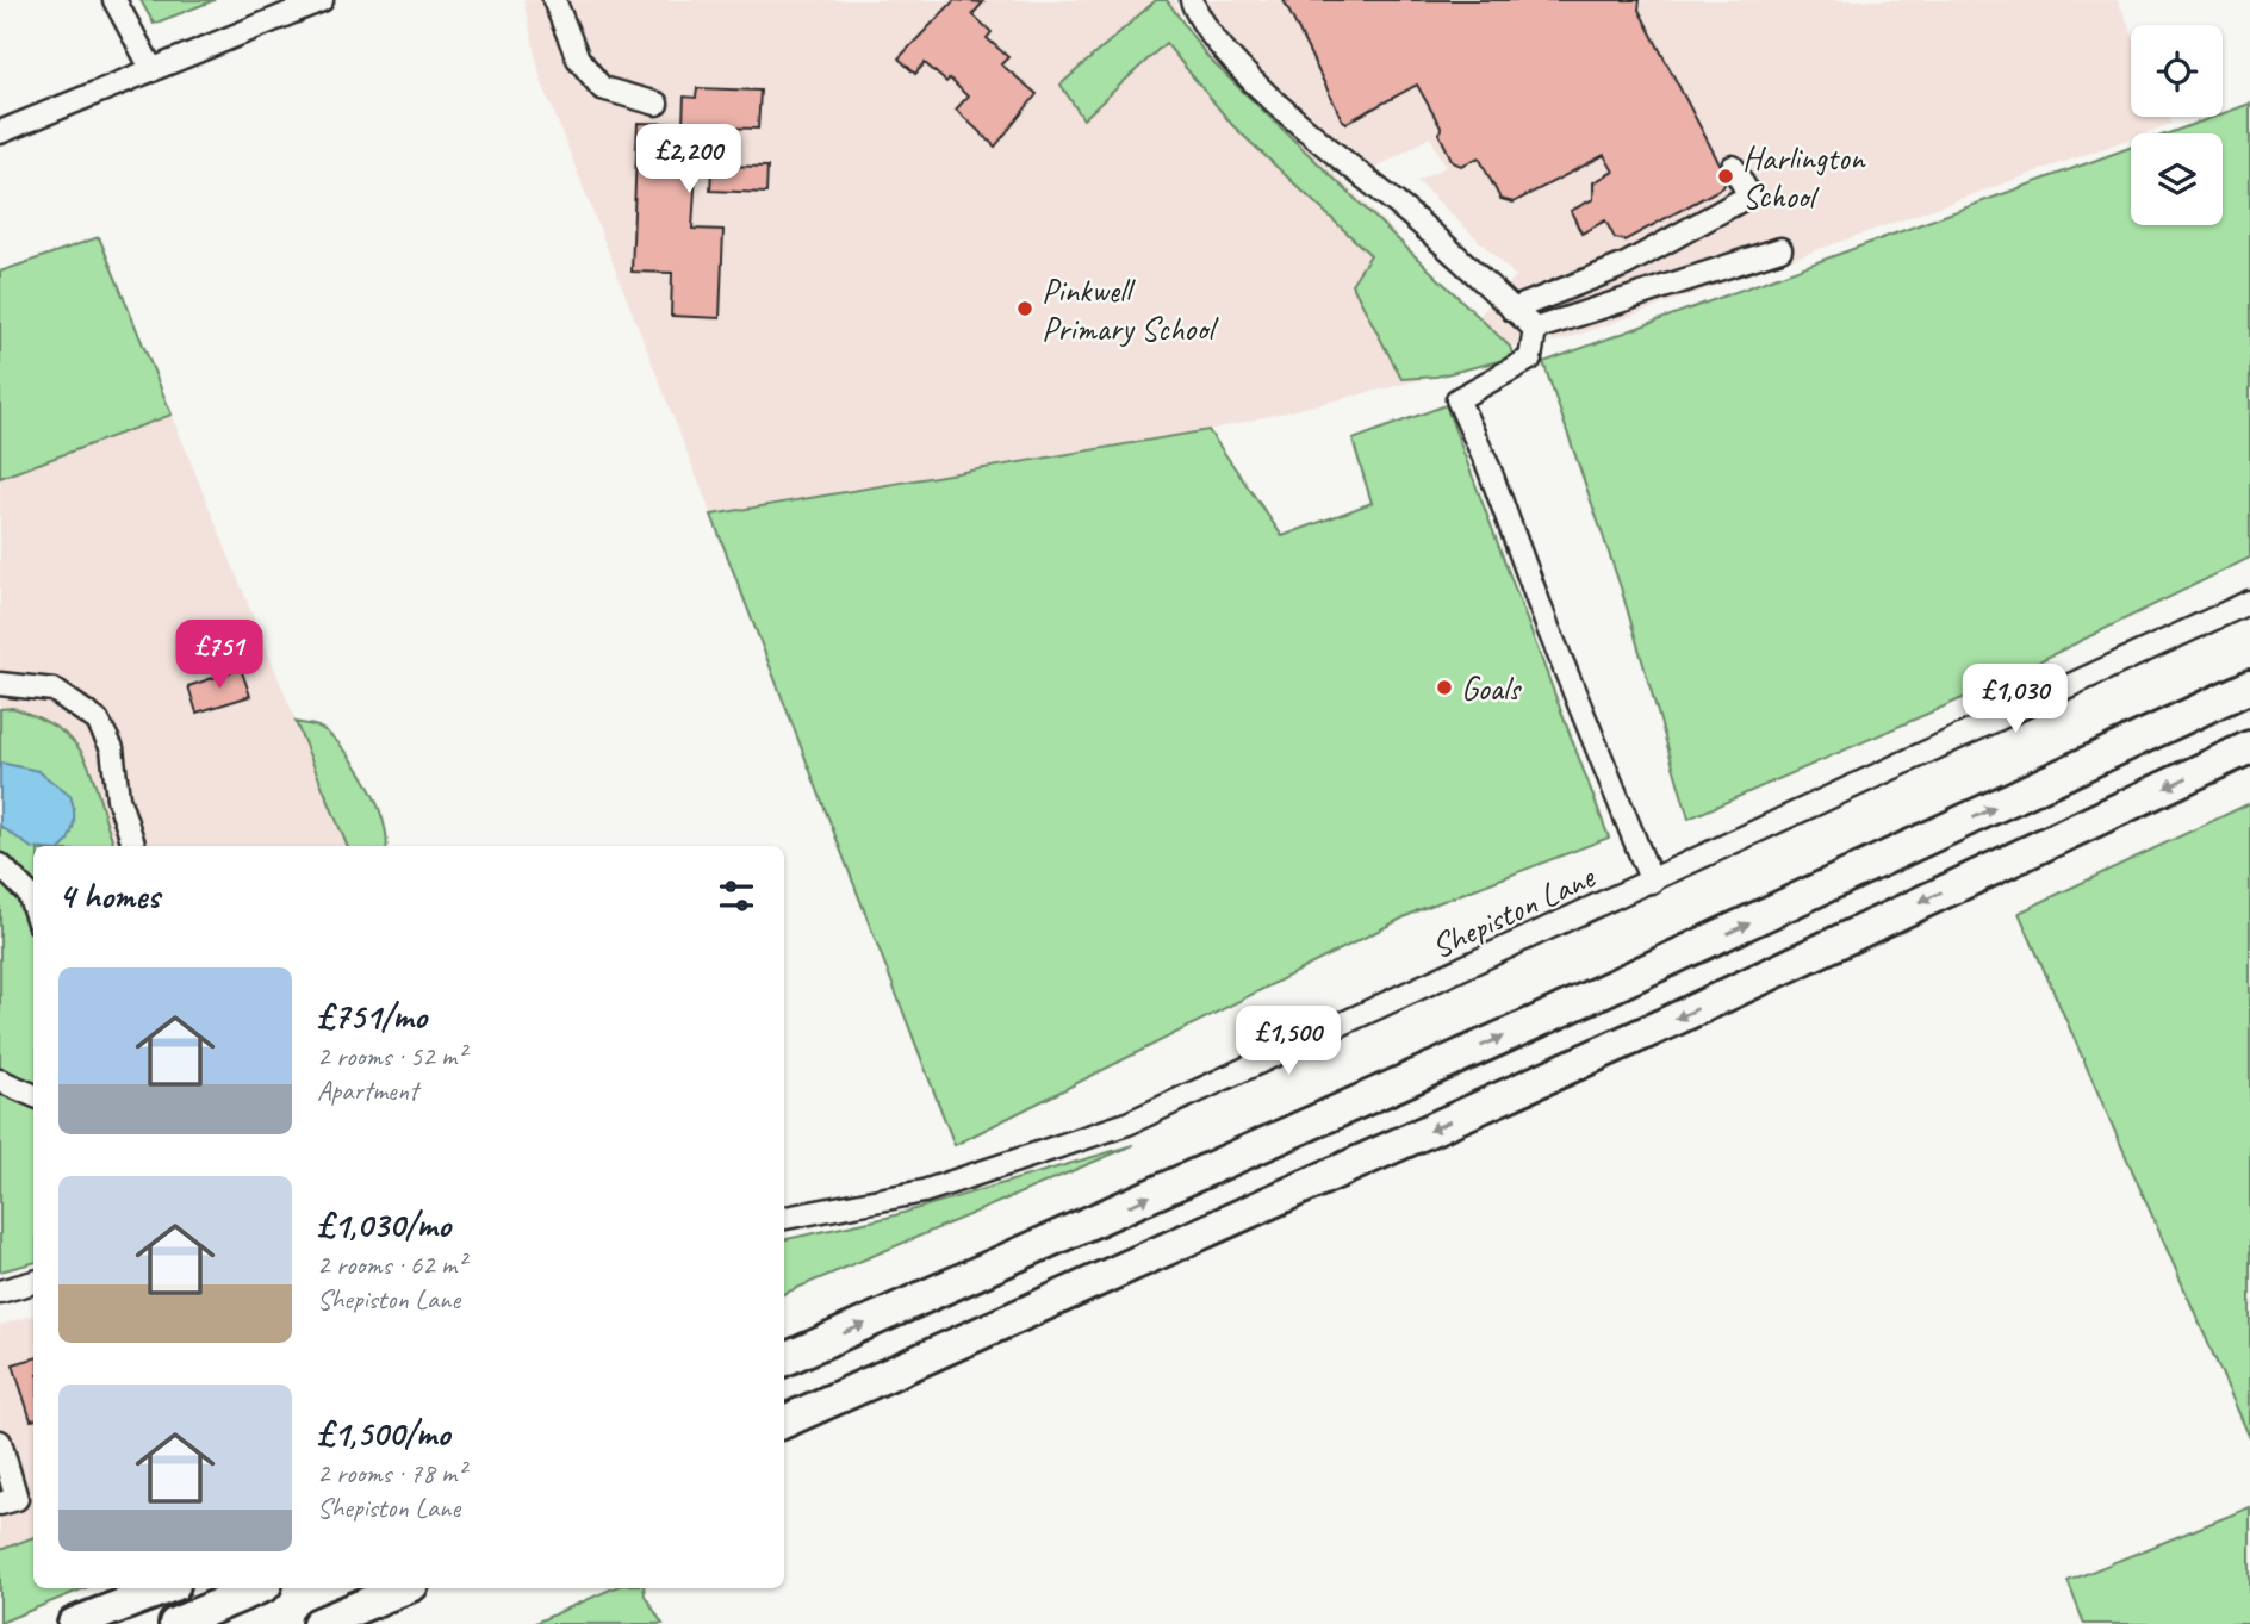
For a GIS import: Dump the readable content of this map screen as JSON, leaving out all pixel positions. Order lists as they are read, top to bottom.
{
  "streets": {
    "street": ["Shepiston Lane"]
  },
  "places": ["Harlington School", "Pinkwell Primary School", "Goals"],
  "page": {
    "price": [
      "£2,200",
      "£751",
      "£1,030",
      "£1,500"
    ],
    "heading": "4 homes",
    "list": [
      {
        "name": "£751/mo",
        "note": "2 rooms · 52 m² · Apartment"
      },
      {
        "name": "£1,030/mo",
        "note": "2 rooms · 62 m² · Shepiston Lane"
      },
      {
        "name": "£1,500/mo",
        "note": "2 rooms · 78 m² · Shepiston Lane"
      }
    ]
  }
}
